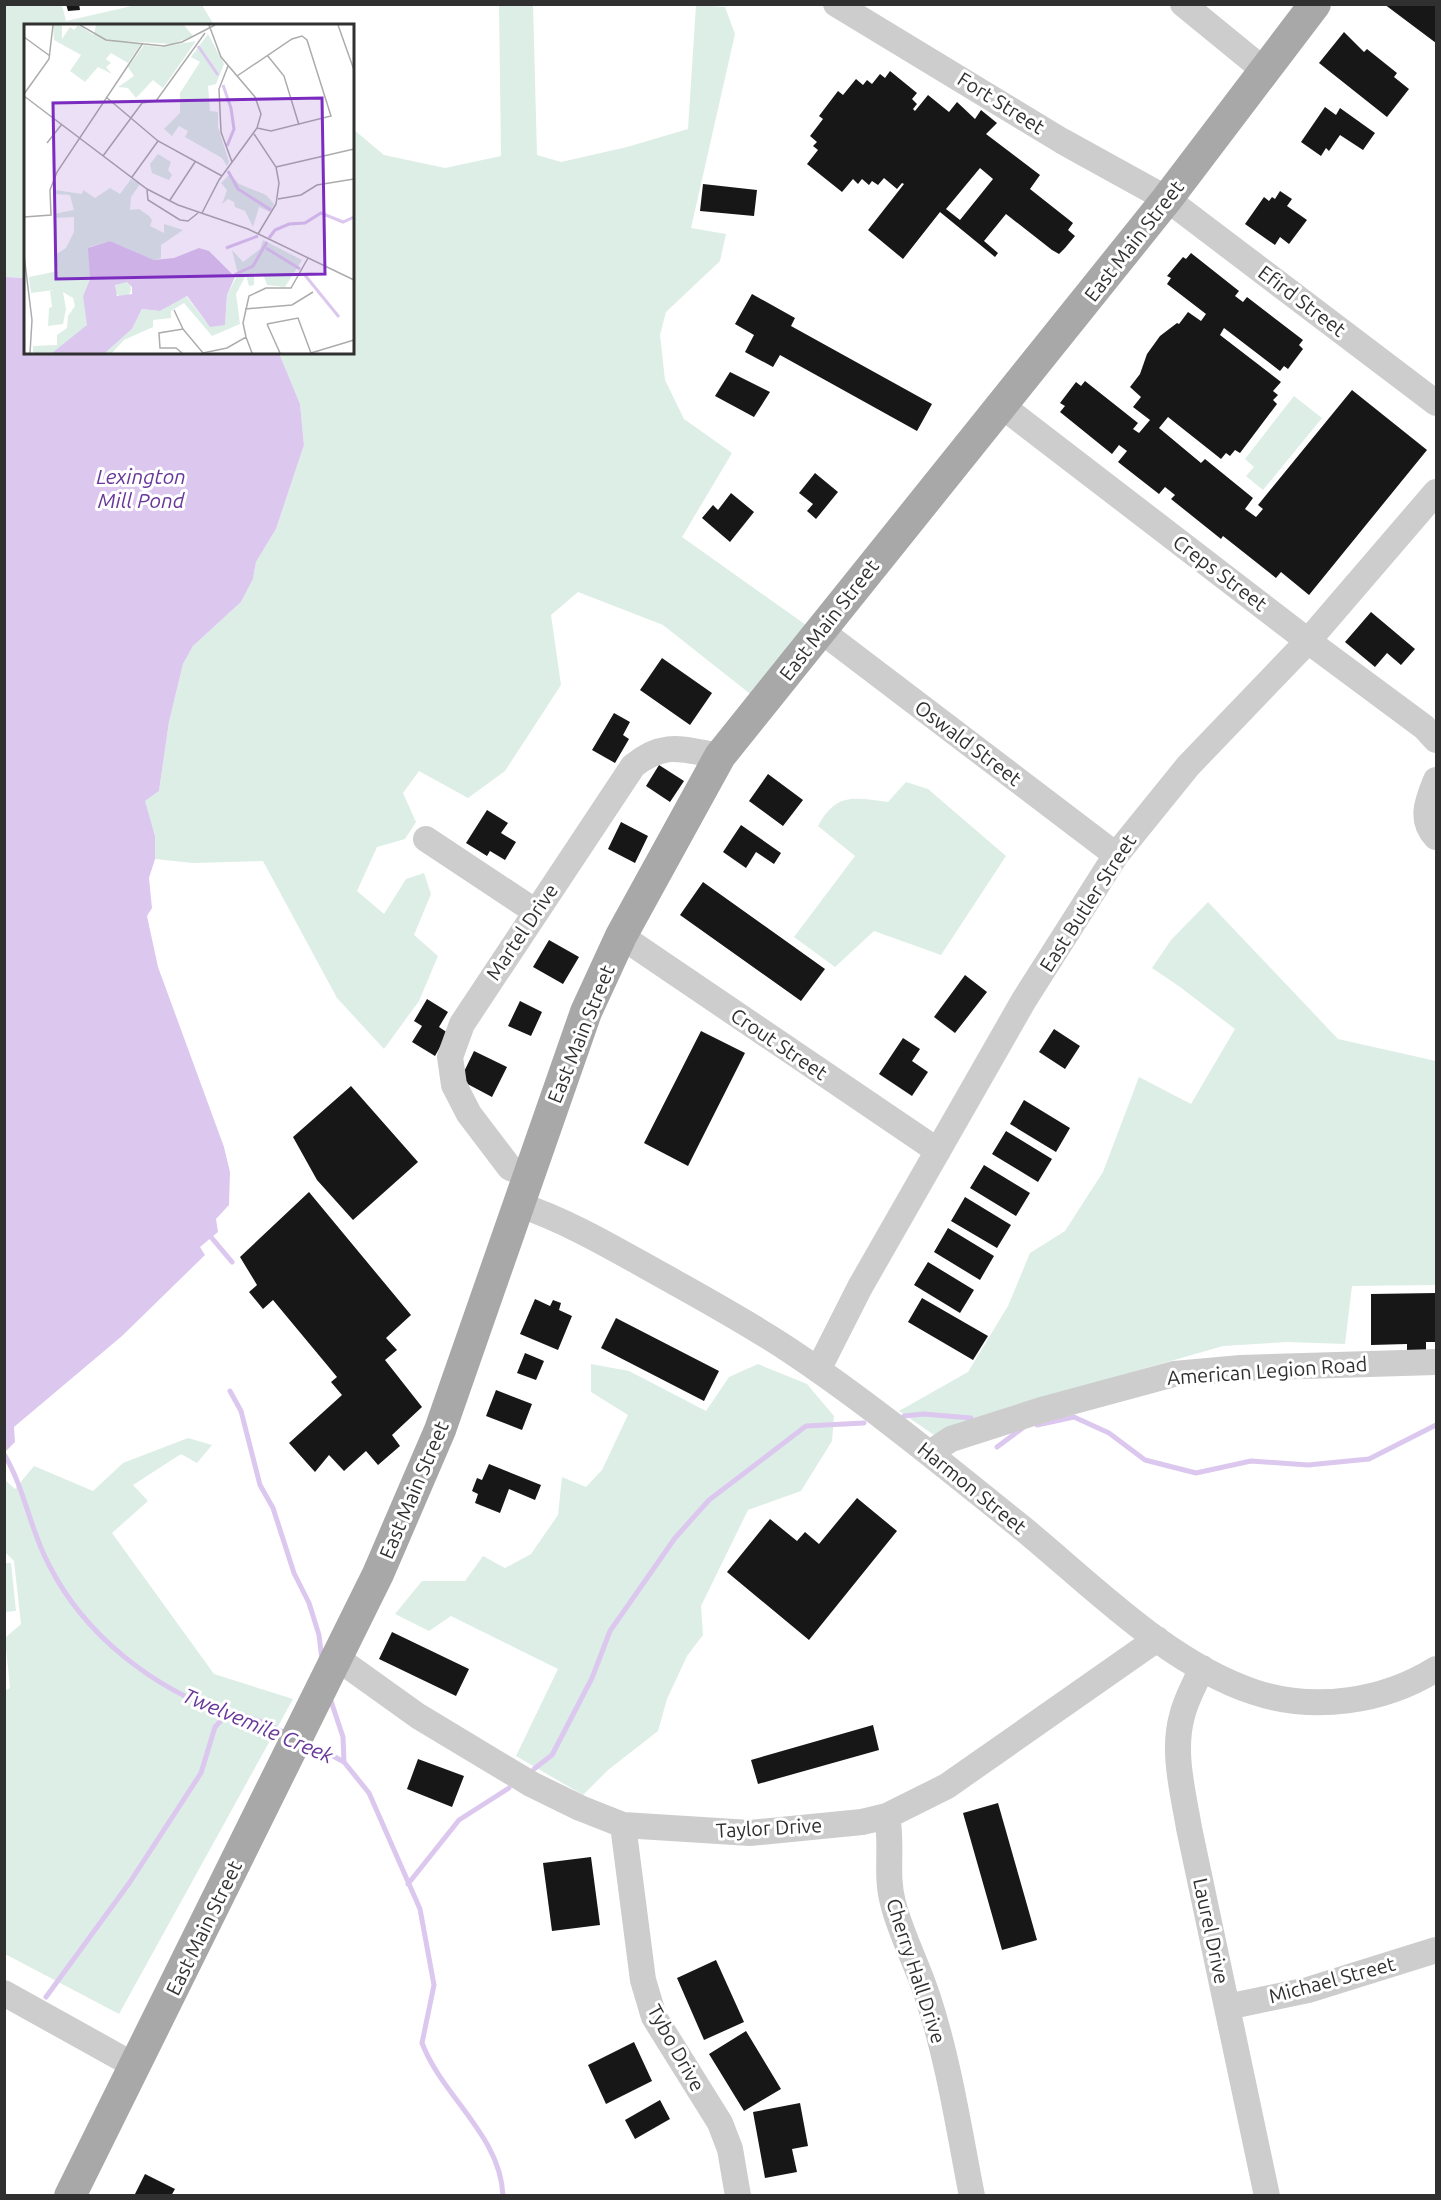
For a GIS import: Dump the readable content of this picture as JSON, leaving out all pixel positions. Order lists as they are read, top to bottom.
{
  "streets": {
    "main road": ["East Main Street"],
    "street": [
      "Fort Street",
      "Efird Street",
      "Creps Street",
      "Oswald Street",
      "East Butler Street",
      "Martel Drive",
      "Crout Street",
      "American Legion Road",
      "Harmon Street",
      "Taylor Drive",
      "Laurel Drive",
      "Cherry Hall Drive",
      "Michael Street",
      "Tybo Drive"
    ]
  },
  "crossings": [
    ["Fort Street", "East Main Street"],
    ["Fort Street", "Efird Street"],
    ["East Main Street", "Efird Street"],
    ["East Main Street", "Creps Street"],
    ["East Main Street", "Oswald Street"],
    ["East Main Street", "Martel Drive"],
    ["East Main Street", "Crout Street"],
    ["East Main Street", "Harmon Street"],
    ["East Main Street", "Taylor Drive"],
    ["Creps Street", "East Butler Street"],
    ["Oswald Street", "East Butler Street"],
    ["East Butler Street", "Crout Street"],
    ["East Butler Street", "Harmon Street"],
    ["American Legion Road", "Harmon Street"],
    ["Harmon Street", "Taylor Drive"],
    ["Harmon Street", "Laurel Drive"],
    ["Taylor Drive", "Cherry Hall Drive"],
    ["Taylor Drive", "Tybo Drive"],
    ["Laurel Drive", "Michael Street"]
  ],
  "water": ["Lexington Mill Pond", "Twelvemile Creek"]
}
